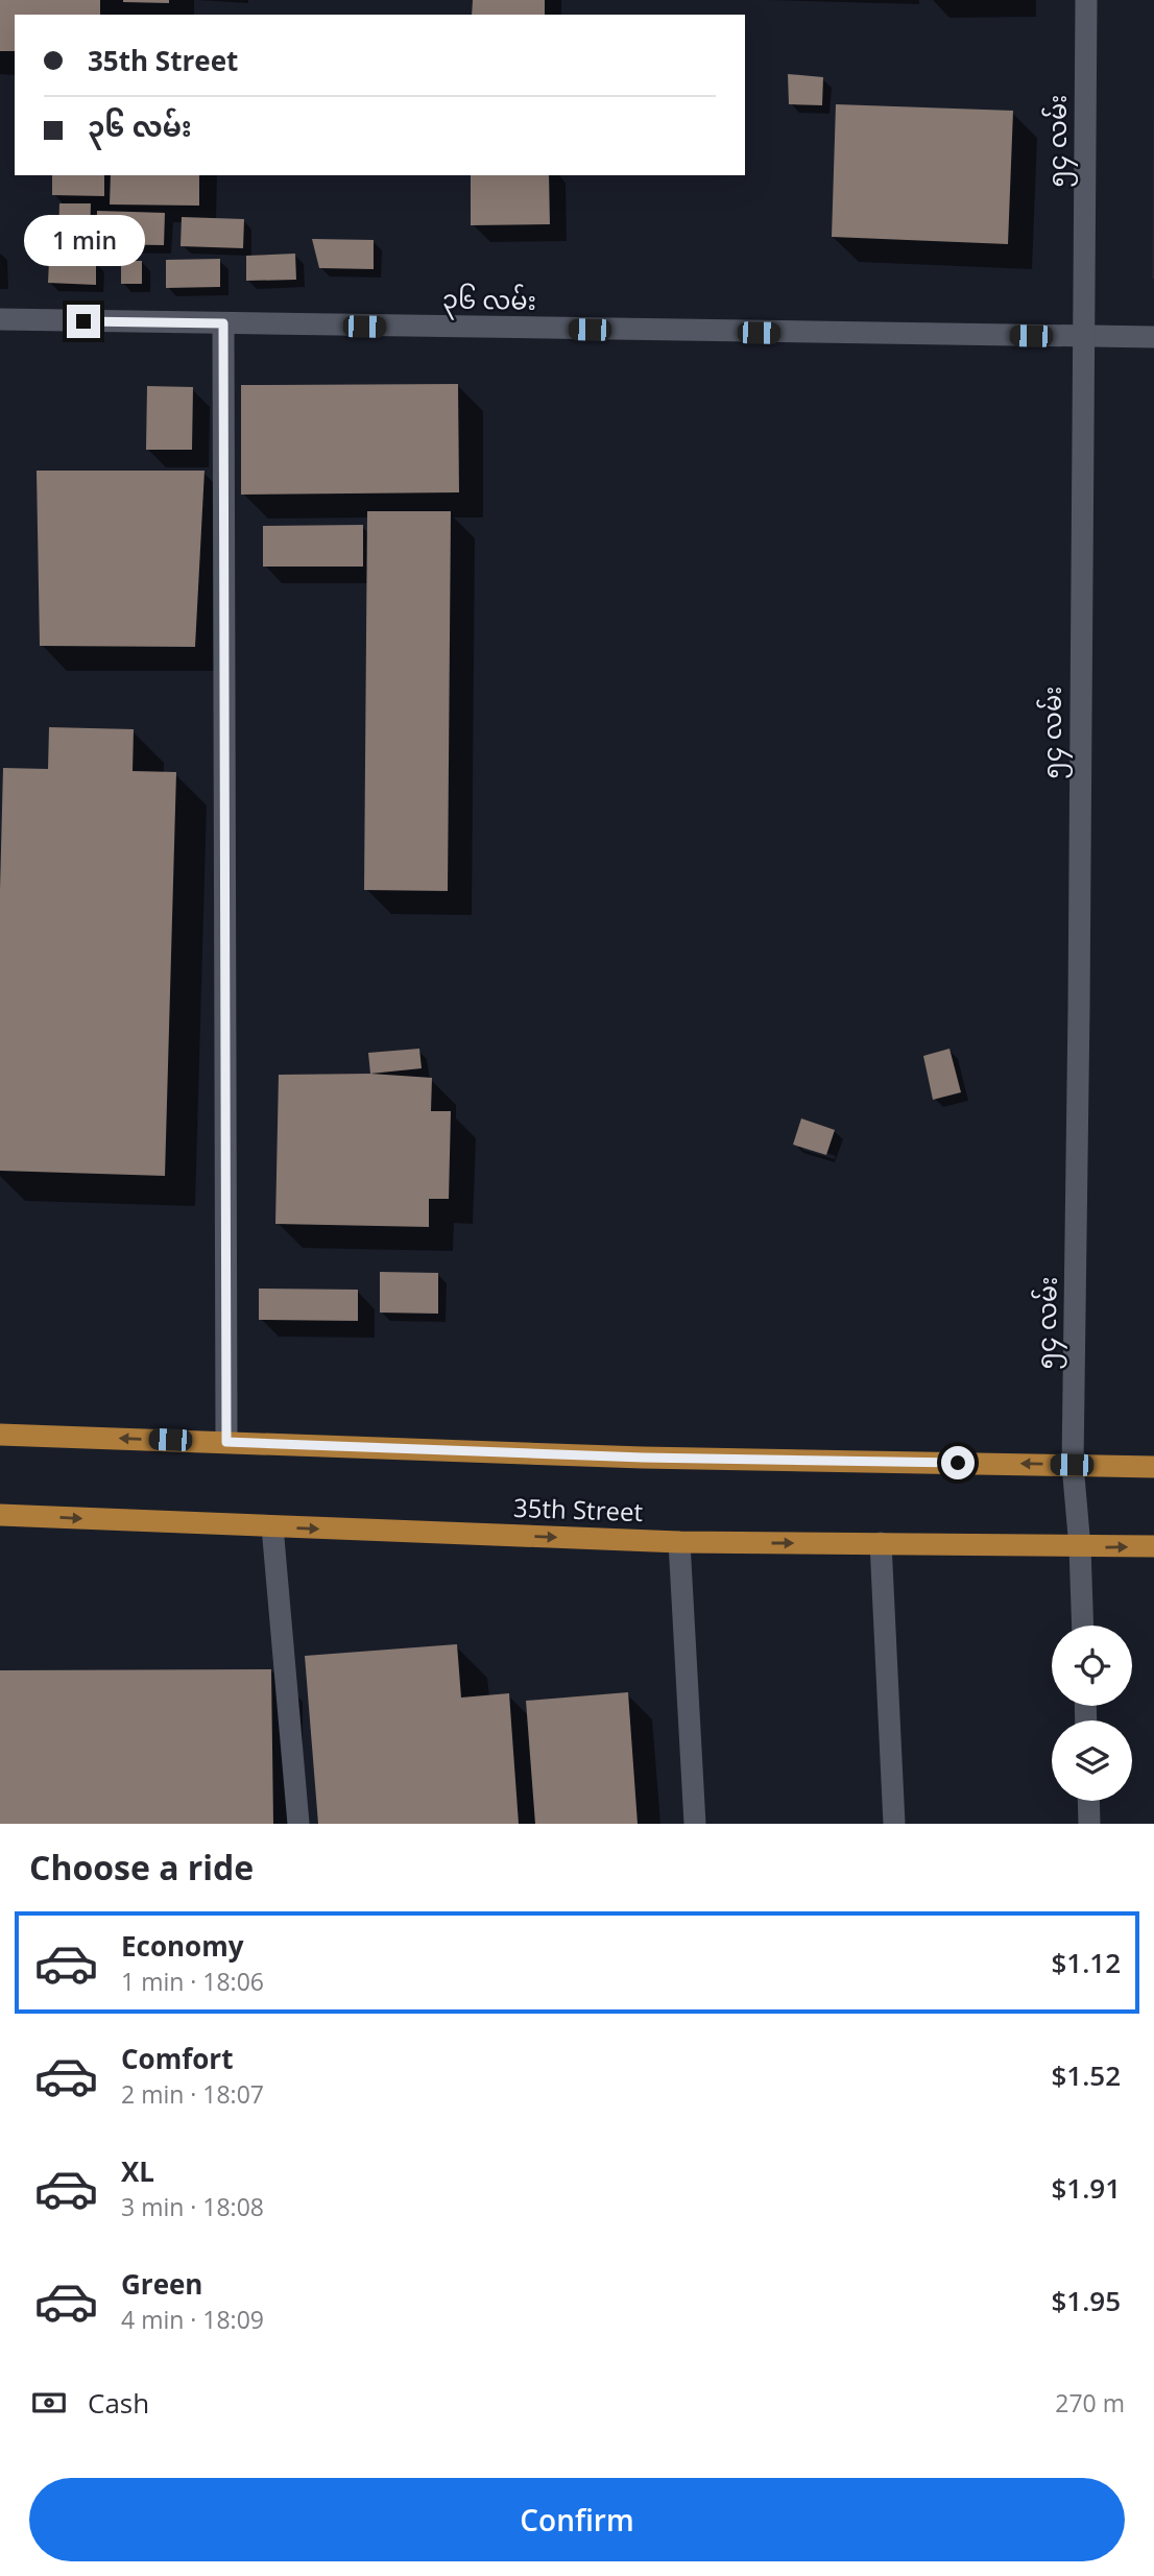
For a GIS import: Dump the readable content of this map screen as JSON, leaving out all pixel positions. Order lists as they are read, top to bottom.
{
  "streets": {
    "main road": ["35th Street"],
    "street": ["၅၄ လမ်း", "၃၆ လမ်း"]
  },
  "crossings": [
    ["၅၄ လမ်း", "၃၆ လမ်း"],
    ["၅၄ လမ်း", "35th Street"]
  ],
  "page": {
    "banner": ["35th Street", "၃၆ လမ်း"],
    "bubble": "1 min",
    "heading": "Choose a ride",
    "list": [
      {
        "name": "Economy",
        "note": "1 min · 18:06",
        "value": "$1.12"
      },
      {
        "name": "Comfort",
        "note": "2 min · 18:07",
        "value": "$1.52"
      },
      {
        "name": "XL",
        "note": "3 min · 18:08",
        "value": "$1.91"
      },
      {
        "name": "Green",
        "note": "4 min · 18:09",
        "value": "$1.95"
      }
    ],
    "pay": ["Cash", "270 m"],
    "buttons": "Confirm"
  }
}
